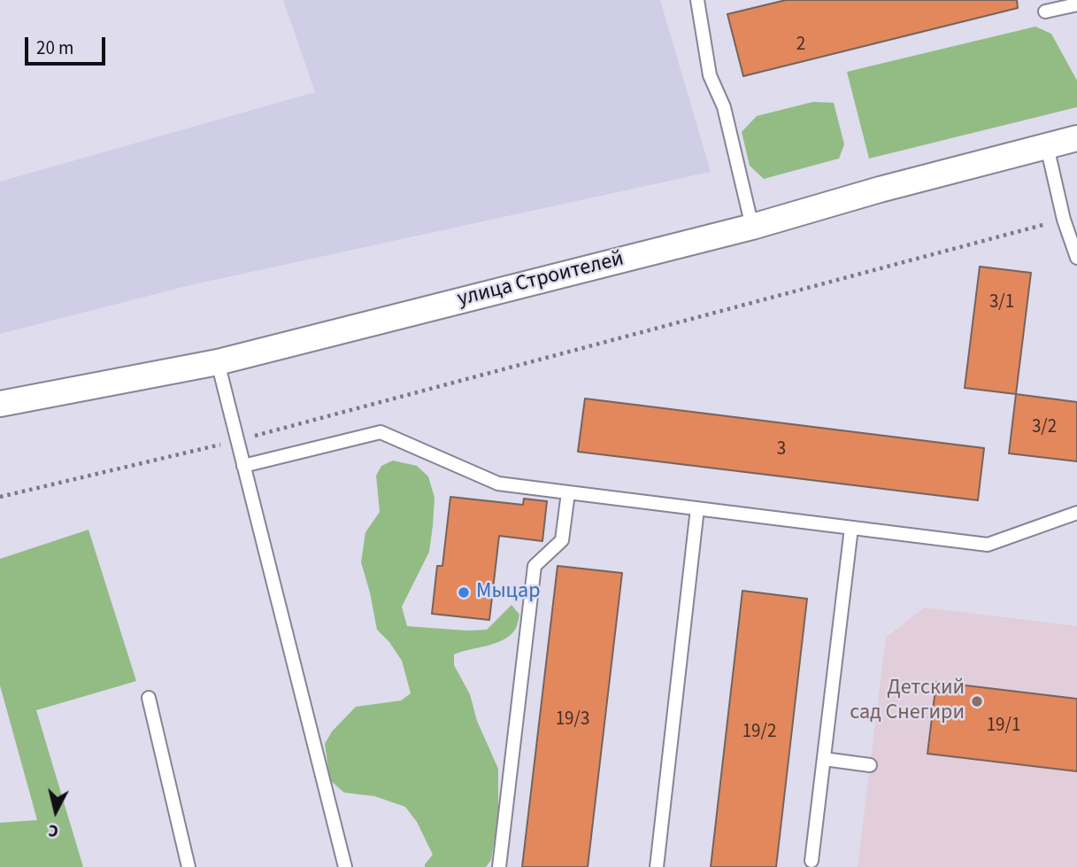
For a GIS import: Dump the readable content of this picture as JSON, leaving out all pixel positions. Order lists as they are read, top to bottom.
{
  "streets": {
    "street": ["улица Строителей"]
  },
  "places": ["Мыцар", "Детский сад Снегири"],
  "house_numbers": [
    "2",
    "3/1",
    "3/2",
    "3",
    "19/3",
    "19/1",
    "19/2"
  ],
  "scale_bar": "20 m",
  "north": "bottom"
}
